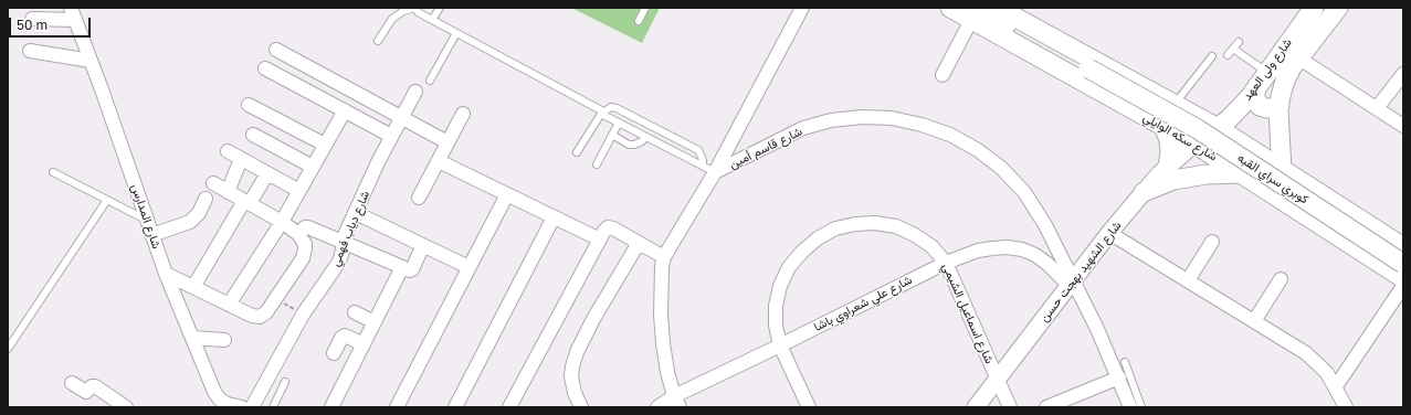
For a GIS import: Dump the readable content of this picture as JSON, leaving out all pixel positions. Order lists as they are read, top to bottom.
{
  "streets": {
    "main road": ["شارع ولى العهد", "شارع سكه الوايلي", "كوبري سراي القبه"],
    "street": [
      "شارع قاسم أمين",
      "شارع المدارس",
      "شارع دياب فهمي",
      "شارع الشهيد بهجت حسن",
      "شارع علي شعراوي باشا",
      "شارع اسماعيل الشيمي"
    ]
  },
  "crossings": [
    ["شارع ولى العهد", "شارع سكه الوايلي"],
    ["شارع ولى العهد", "شارع الشهيد بهجت حسن"],
    ["شارع سكه الوايلي", "كوبري سراي القبه"],
    ["شارع سكه الوايلي", "شارع الشهيد بهجت حسن"],
    ["شارع قاسم أمين", "شارع الشهيد بهجت حسن"],
    ["شارع قاسم أمين", "شارع علي شعراوي باشا"],
    ["شارع الشهيد بهجت حسن", "شارع علي شعراوي باشا"],
    ["شارع الشهيد بهجت حسن", "شارع اسماعيل الشيمي"],
    ["شارع علي شعراوي باشا", "شارع اسماعيل الشيمي"]
  ],
  "scale_bar": "50 m"
}
